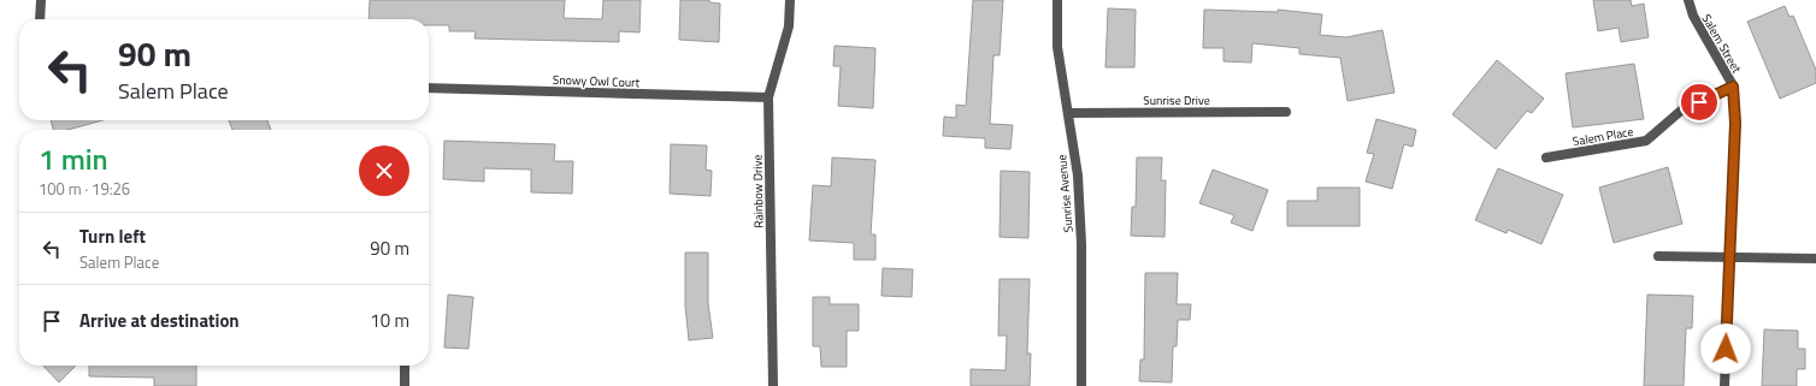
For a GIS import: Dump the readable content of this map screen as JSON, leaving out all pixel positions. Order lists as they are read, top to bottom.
{
  "streets": {
    "street": [
      "Salem Street",
      "Snowy Owl Court",
      "Sunrise Drive",
      "Salem Place",
      "Rainbow Drive",
      "Sunrise Avenue"
    ]
  },
  "crossings": [
    ["Salem Street", "Salem Place"],
    ["Snowy Owl Court", "Rainbow Drive"],
    ["Sunrise Drive", "Sunrise Avenue"]
  ],
  "page": {
    "turn": ["90 m", "Salem Place"],
    "heading": ["1 min", "100 m · 19:26"],
    "list": [
      {
        "name": "Turn left",
        "note": "Salem Place",
        "value": "90 m"
      },
      {
        "name": "Arrive at destination",
        "value": "10 m"
      }
    ]
  }
}
